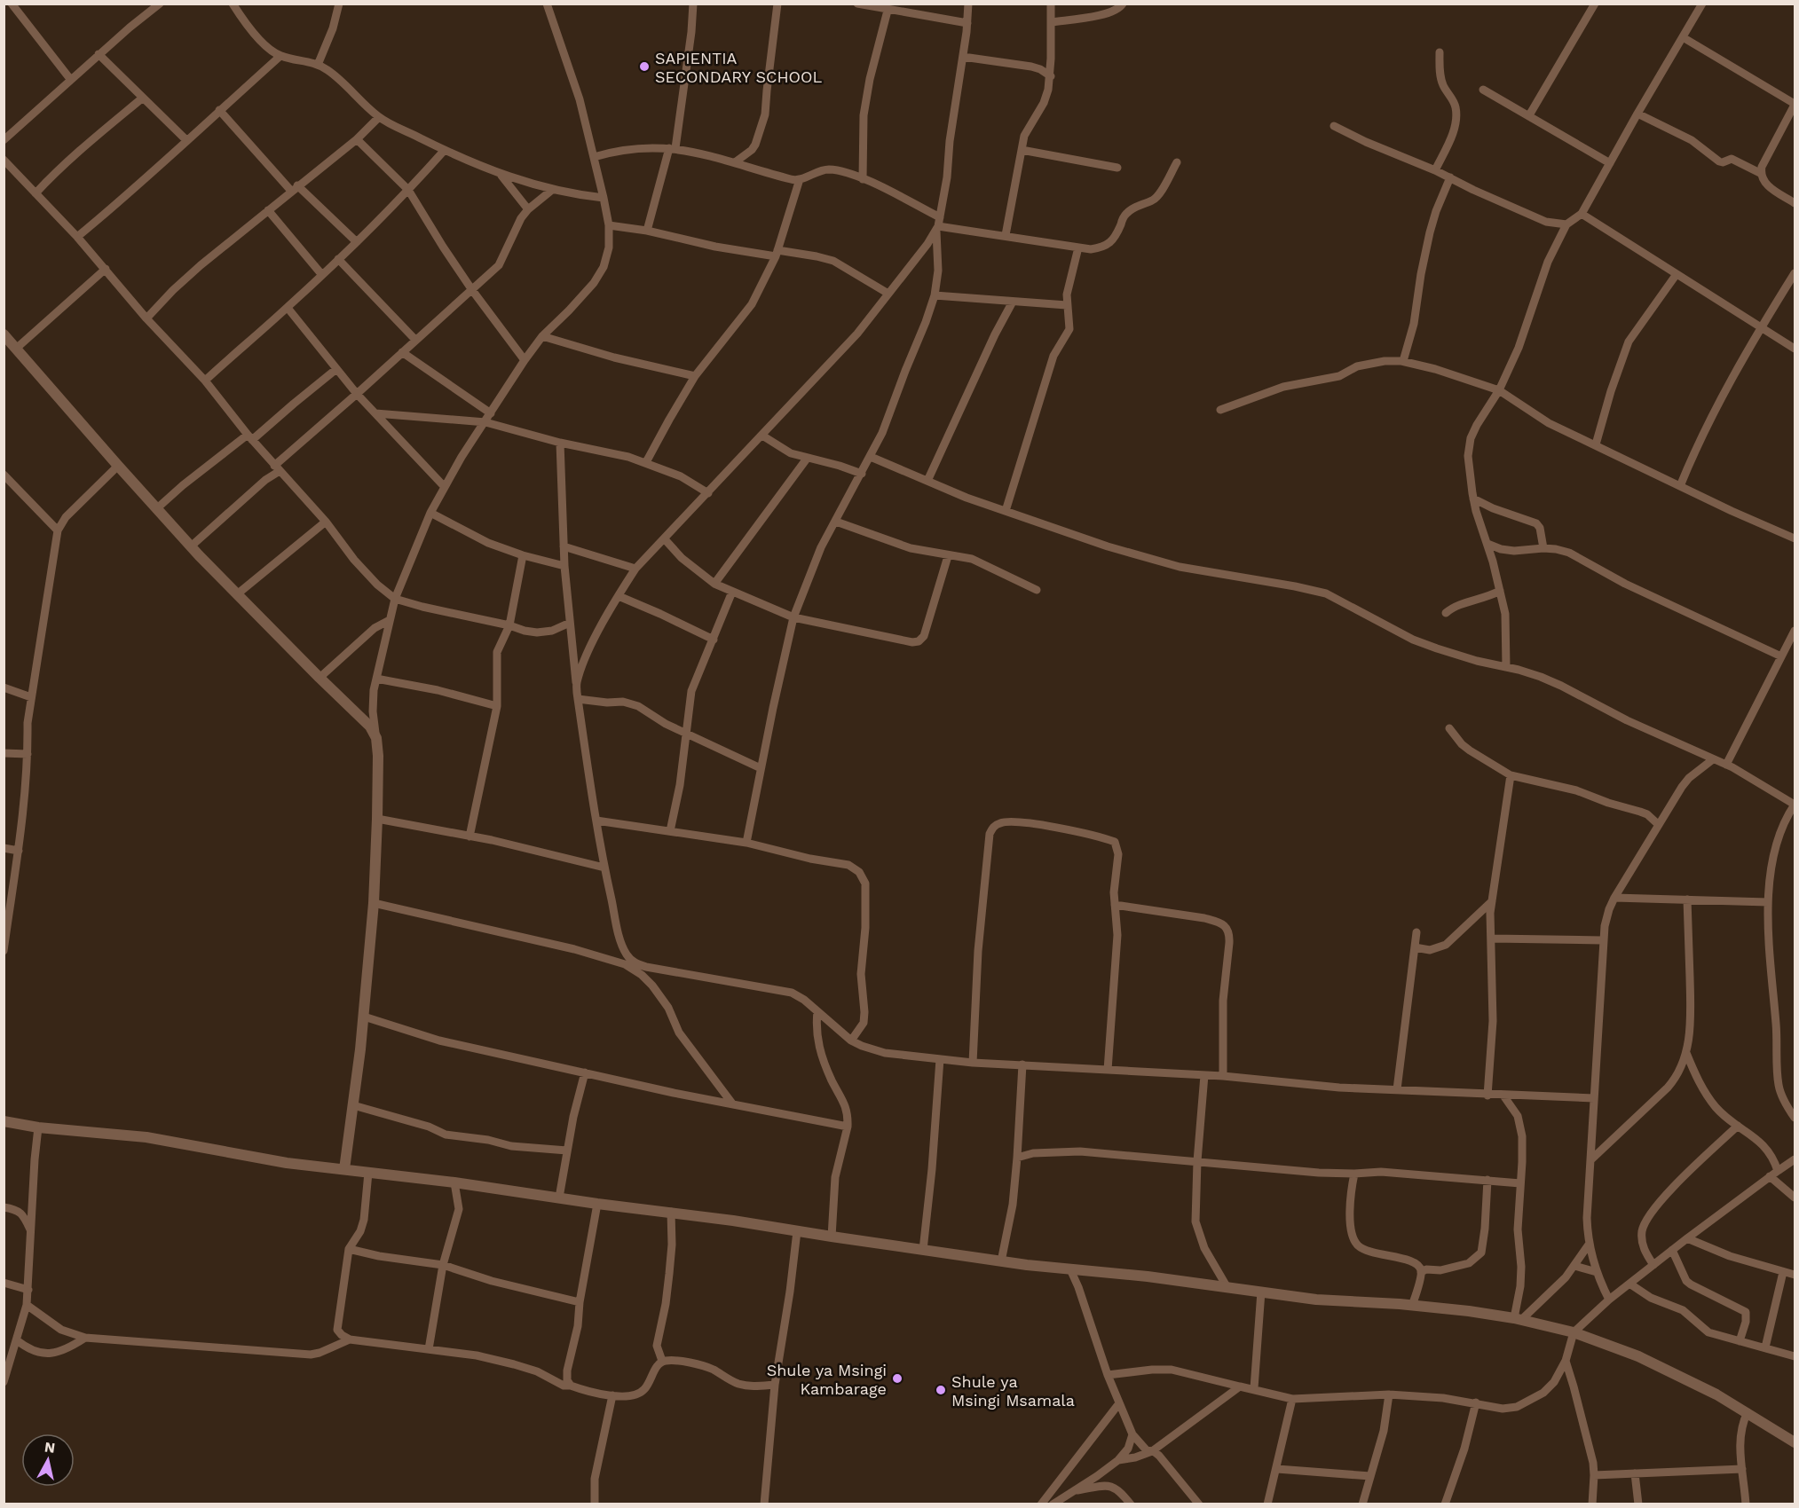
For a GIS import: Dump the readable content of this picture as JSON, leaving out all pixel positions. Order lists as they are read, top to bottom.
{
  "places": ["SAPIENTIA SECONDARY SCHOOL", "Shule ya Msingi Kambarage", "Shule ya Msingi Msamala"],
  "north": "top"
}
